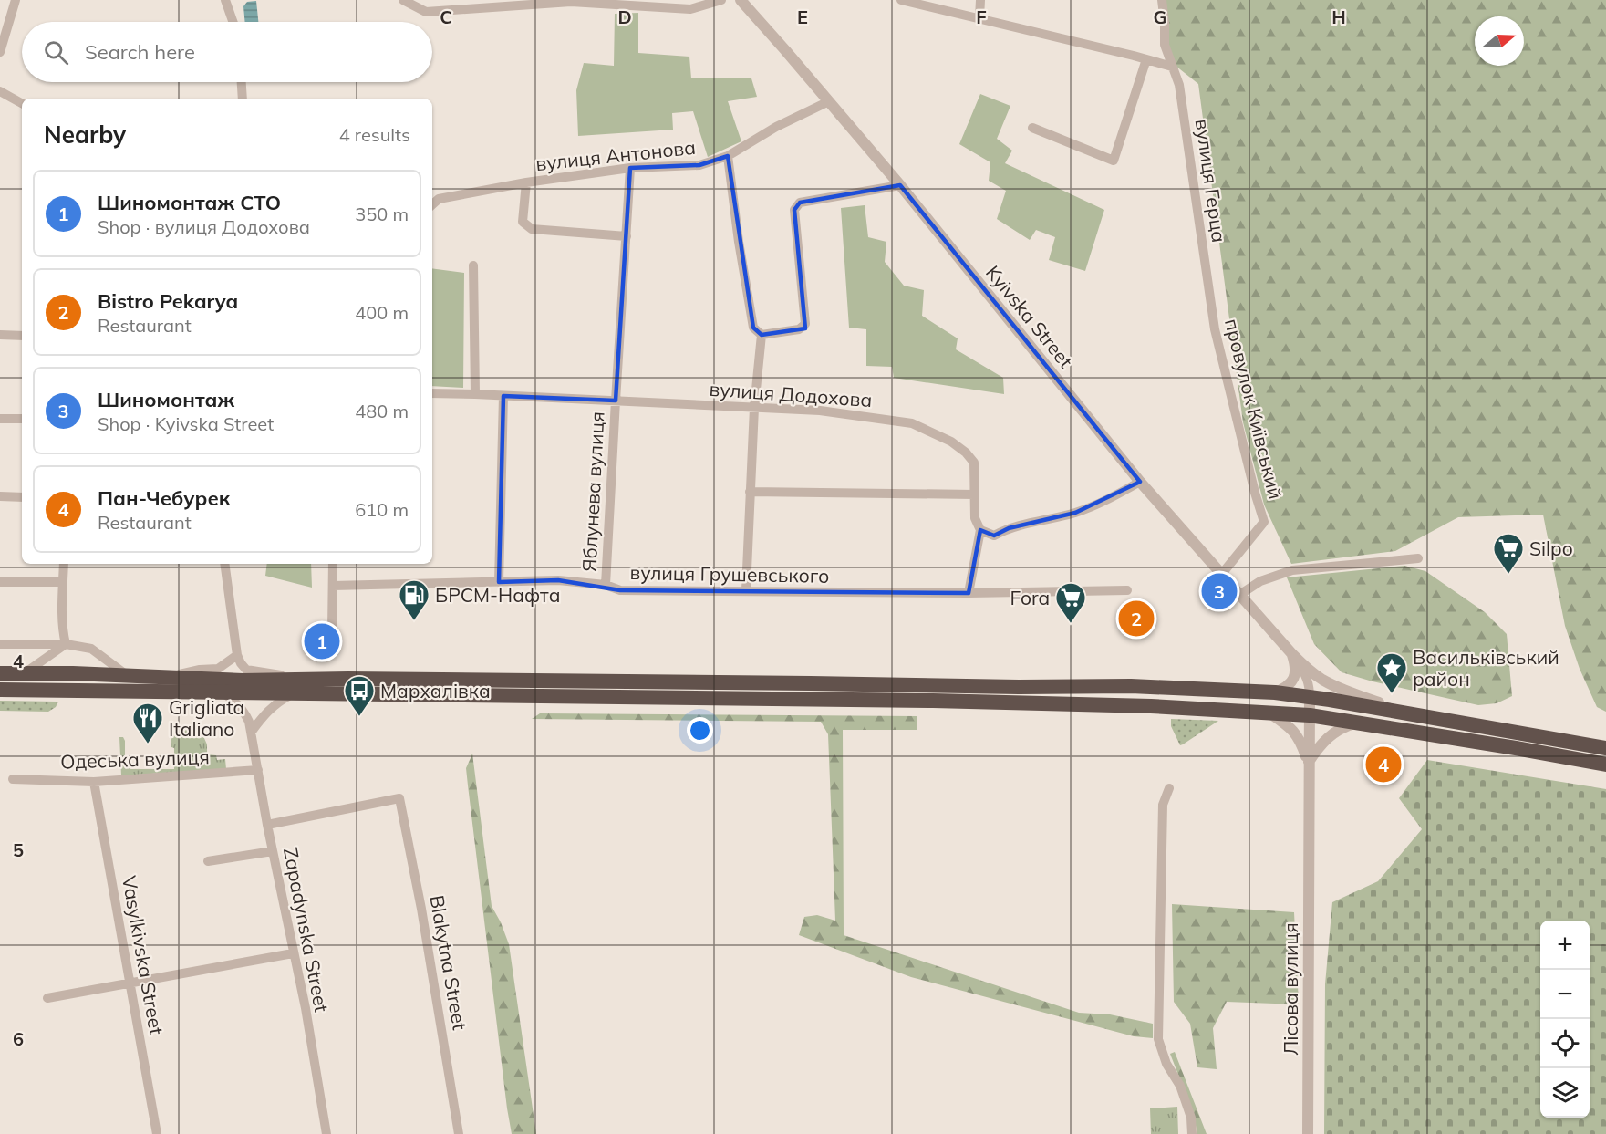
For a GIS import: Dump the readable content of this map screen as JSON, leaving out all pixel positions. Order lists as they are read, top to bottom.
{
  "streets": {
    "street": [
      "вулиця Антонова",
      "вулиця Герца",
      "Kyivska Street",
      "вулиця Додохова",
      "провулок Київський",
      "Яблунева вулиця",
      "вулиця Грушевського",
      "Одеська вулиця",
      "Zapadynska Street",
      "Vasylkivska Street",
      "Blakytna Street",
      "Лісова вулиця"
    ]
  },
  "crossings": [
    ["вулиця Антонова", "Kyivska Street"],
    ["вулиця Герца", "провулок Київський"],
    ["Kyivska Street", "провулок Київський"],
    ["вулиця Додохова", "Яблунева вулиця"],
    ["Яблунева вулиця", "вулиця Грушевського"],
    ["Одеська вулиця", "Zapadynska Street"],
    ["Одеська вулиця", "Vasylkivska Street"],
    ["Zapadynska Street", "Blakytna Street"]
  ],
  "places": {
    "supermarket": ["Silpo", "Fora"],
    "fuel station": ["БРСМ-Нафта"],
    "place": ["Васильківський район"],
    "bus stop": ["Мархалівка"],
    "restaurant": ["Grigliata Italiano"]
  },
  "north": "right",
  "page": {
    "search": "Search here",
    "heading": ["Nearby", "4 results"],
    "list": [
      {
        "mark": "1",
        "name": "Шиномонтаж СТО",
        "note": "Shop · вулиця Додохова",
        "value": "350 m"
      },
      {
        "mark": "2",
        "name": "Bistro Pekarya",
        "note": "Restaurant",
        "value": "400 m"
      },
      {
        "mark": "3",
        "name": "Шиномонтаж",
        "note": "Shop · Kyivska Street",
        "value": "480 m"
      },
      {
        "mark": "4",
        "name": "Пан-Чебурек",
        "note": "Restaurant",
        "value": "610 m"
      }
    ],
    "pins": [
      "3",
      "2",
      "1",
      "4"
    ],
    "map_buttons": ["+", "−"]
  },
  "grid": {
    "columns": [
      "C",
      "D",
      "E",
      "F",
      "G",
      "H"
    ],
    "rows": ["4", "5", "6"]
  }
}
